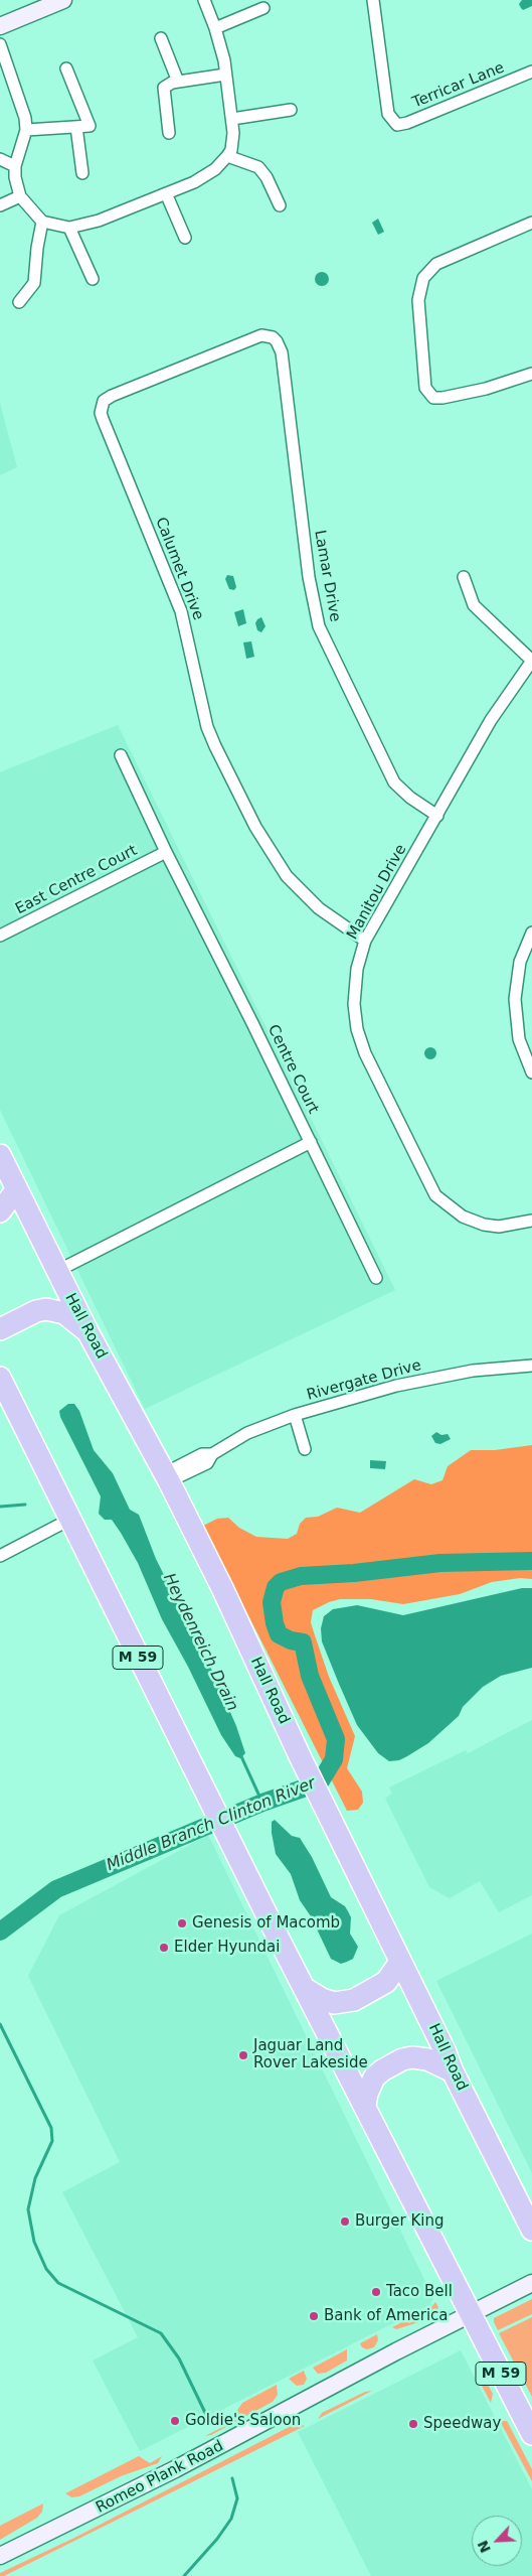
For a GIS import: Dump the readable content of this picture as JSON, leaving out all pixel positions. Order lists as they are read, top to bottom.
{
  "streets": {
    "highway": ["Hall Road", "M 59"],
    "main road": ["Romeo Plank Road"],
    "street": [
      "Terricar Lane",
      "Calumet Drive",
      "Lamar Drive",
      "East Centre Court",
      "Manitou Drive",
      "Centre Court",
      "Rivergate Drive"
    ]
  },
  "crossings": [
    ["Calumet Drive", "Lamar Drive"],
    ["Calumet Drive", "Manitou Drive"],
    ["Lamar Drive", "Manitou Drive"],
    ["East Centre Court", "Centre Court"],
    ["Hall Road", "Rivergate Drive"],
    ["M 59", "Romeo Plank Road"]
  ],
  "water": ["Heydenreich Drain", "Middle Branch Clinton River"],
  "places": [
    "Genesis of Macomb",
    "Elder Hyundai",
    "Jaguar Land Rover Lakeside",
    "Burger King",
    "Taco Bell",
    "Bank of America",
    "Goldie's Saloon",
    "Speedway"
  ],
  "north": "bottom left"
}
